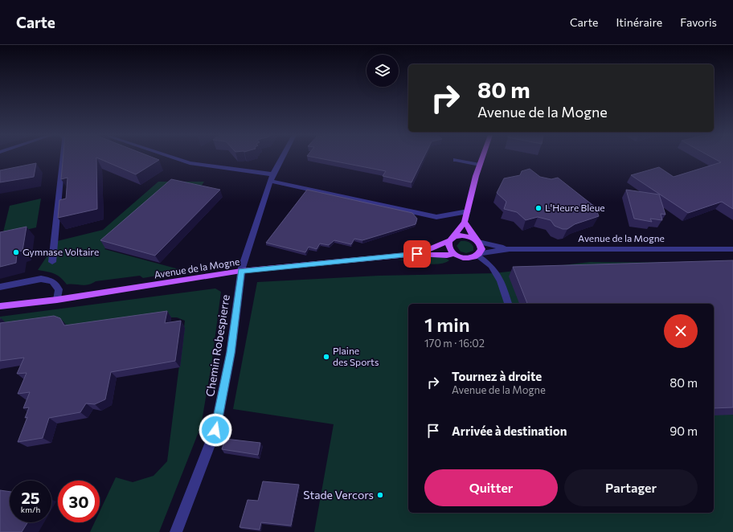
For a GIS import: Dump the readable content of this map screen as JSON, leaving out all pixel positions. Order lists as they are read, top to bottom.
{
  "streets": {
    "main road": ["Avenue de la Mogne"],
    "street": ["Chemin Robespierre"]
  },
  "crossings": [
    ["Avenue de la Mogne", "Chemin Robespierre"]
  ],
  "places": [
    "L'Heure Bleue",
    "Gymnase Voltaire",
    "Plaine des Sports",
    "Stade Vercors"
  ],
  "page": {
    "header": "Carte",
    "nav": ["Carte", "Itinéraire", "Favoris"],
    "turn": ["80 m", "Avenue de la Mogne"],
    "heading": ["1 min", "170 m · 16:02"],
    "list": [
      {
        "name": "Tournez à droite",
        "note": "Avenue de la Mogne",
        "value": "80 m"
      },
      {
        "name": "Arrivée à destination",
        "value": "90 m"
      }
    ],
    "buttons": ["Quitter", "Partager"],
    "speed": "25 km/h",
    "limit": "30"
  }
}
